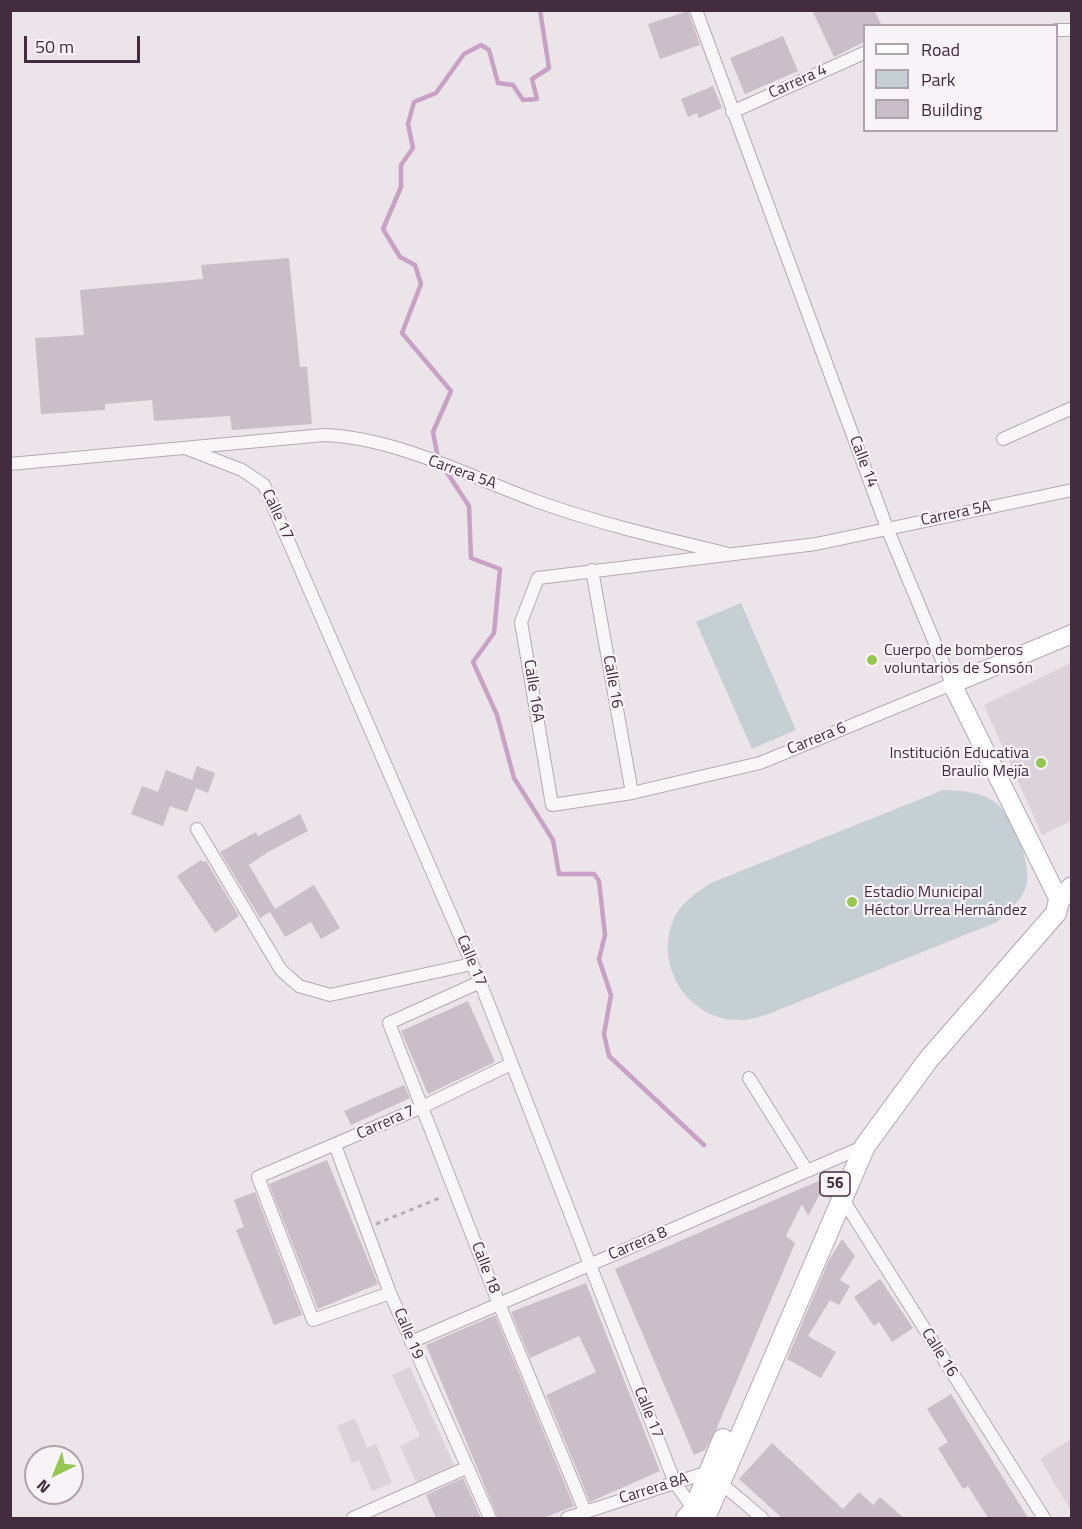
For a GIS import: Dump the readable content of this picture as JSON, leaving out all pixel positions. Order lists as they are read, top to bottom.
{
  "streets": {
    "main road": ["Calle 14", "Carrera 6", "56"],
    "street": [
      "Carrera 4",
      "Carrera 5A",
      "Calle 17",
      "Calle 16",
      "Calle 16A",
      "Carrera 7",
      "Carrera 8",
      "Calle 18",
      "Calle 19",
      "Carrera 8A"
    ]
  },
  "crossings": [
    ["Carrera 4", "Calle 14"],
    ["Calle 14", "Carrera 5A"],
    ["Calle 14", "Carrera 6"],
    ["Calle 14", "56"],
    ["Carrera 5A", "Calle 17"],
    ["Carrera 5A", "Calle 16"],
    ["Carrera 5A", "Calle 16A"],
    ["Calle 17", "Carrera 7"],
    ["Calle 17", "56"],
    ["Calle 17", "Carrera 8"],
    ["Calle 17", "Calle 18"],
    ["Calle 17", "Carrera 8A"],
    ["Calle 16", "Carrera 6"],
    ["Calle 16", "56"],
    ["Calle 16A", "Carrera 6"],
    ["Carrera 7", "Calle 18"],
    ["Carrera 7", "Calle 19"],
    ["56", "Carrera 8"],
    ["56", "Carrera 8A"],
    ["Carrera 8", "Calle 18"],
    ["Carrera 8", "Calle 19"],
    ["Calle 18", "Carrera 8A"]
  ],
  "places": ["Cuerpo de bomberos voluntarios de Sonsón", "Institución Educativa Braulio Mejía", "Estadio Municipal Héctor Urrea Hernández"],
  "legend": ["Road", "Park", "Building"],
  "scale_bar": "50 m",
  "north": "bottom left"
}
